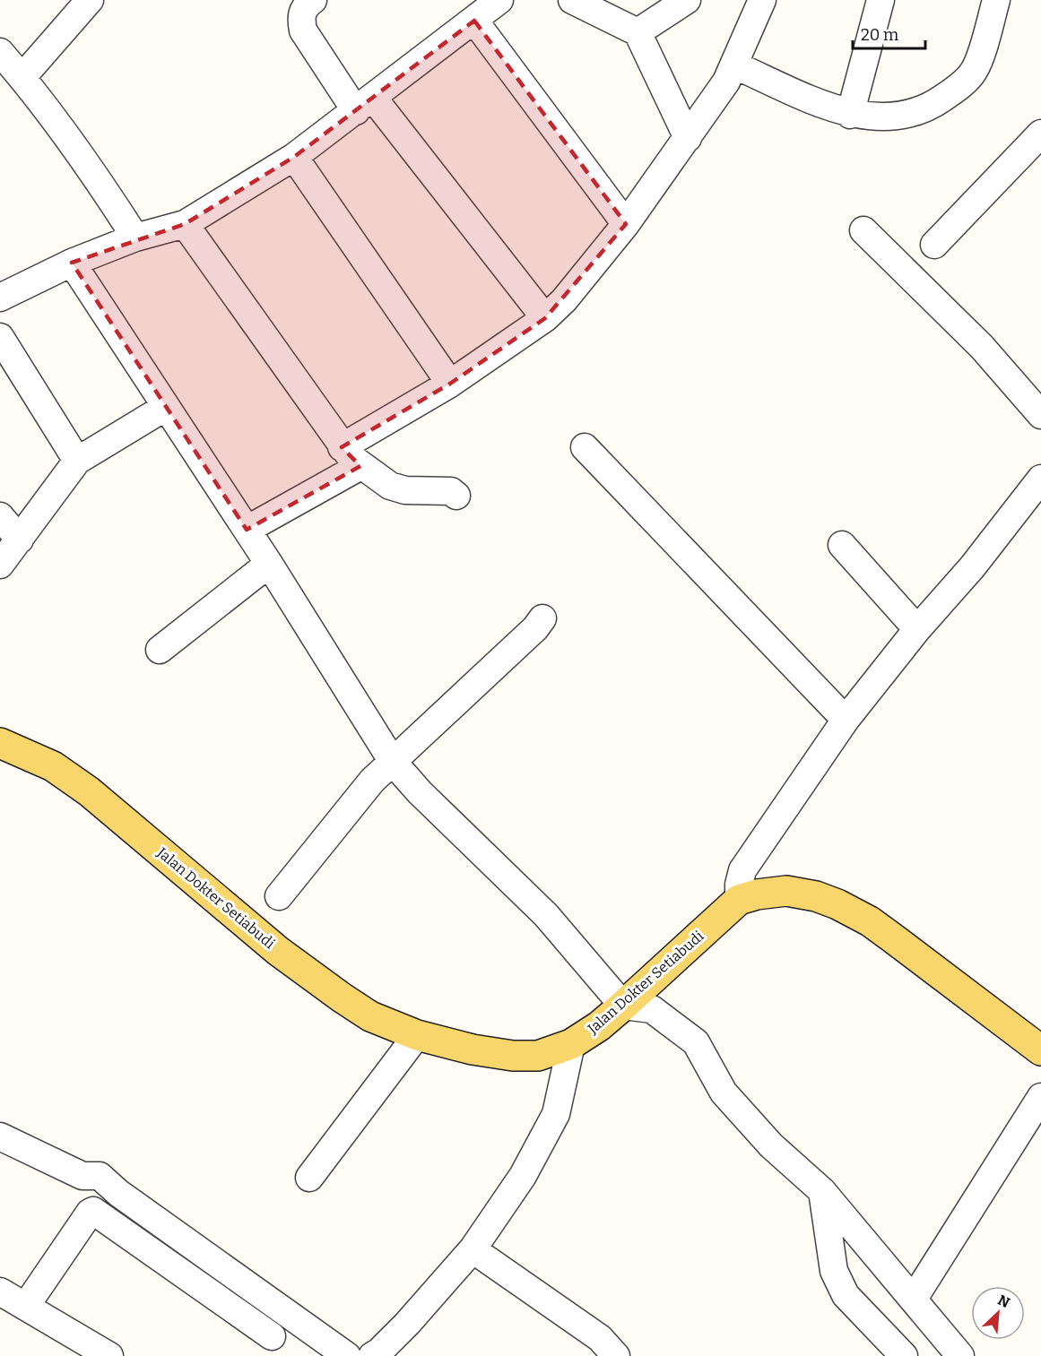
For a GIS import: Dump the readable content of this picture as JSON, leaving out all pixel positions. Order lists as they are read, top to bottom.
{
  "streets": {
    "main road": ["Jalan Dokter Setiabudi"]
  },
  "scale_bar": "20 m",
  "north": "top right"
}
